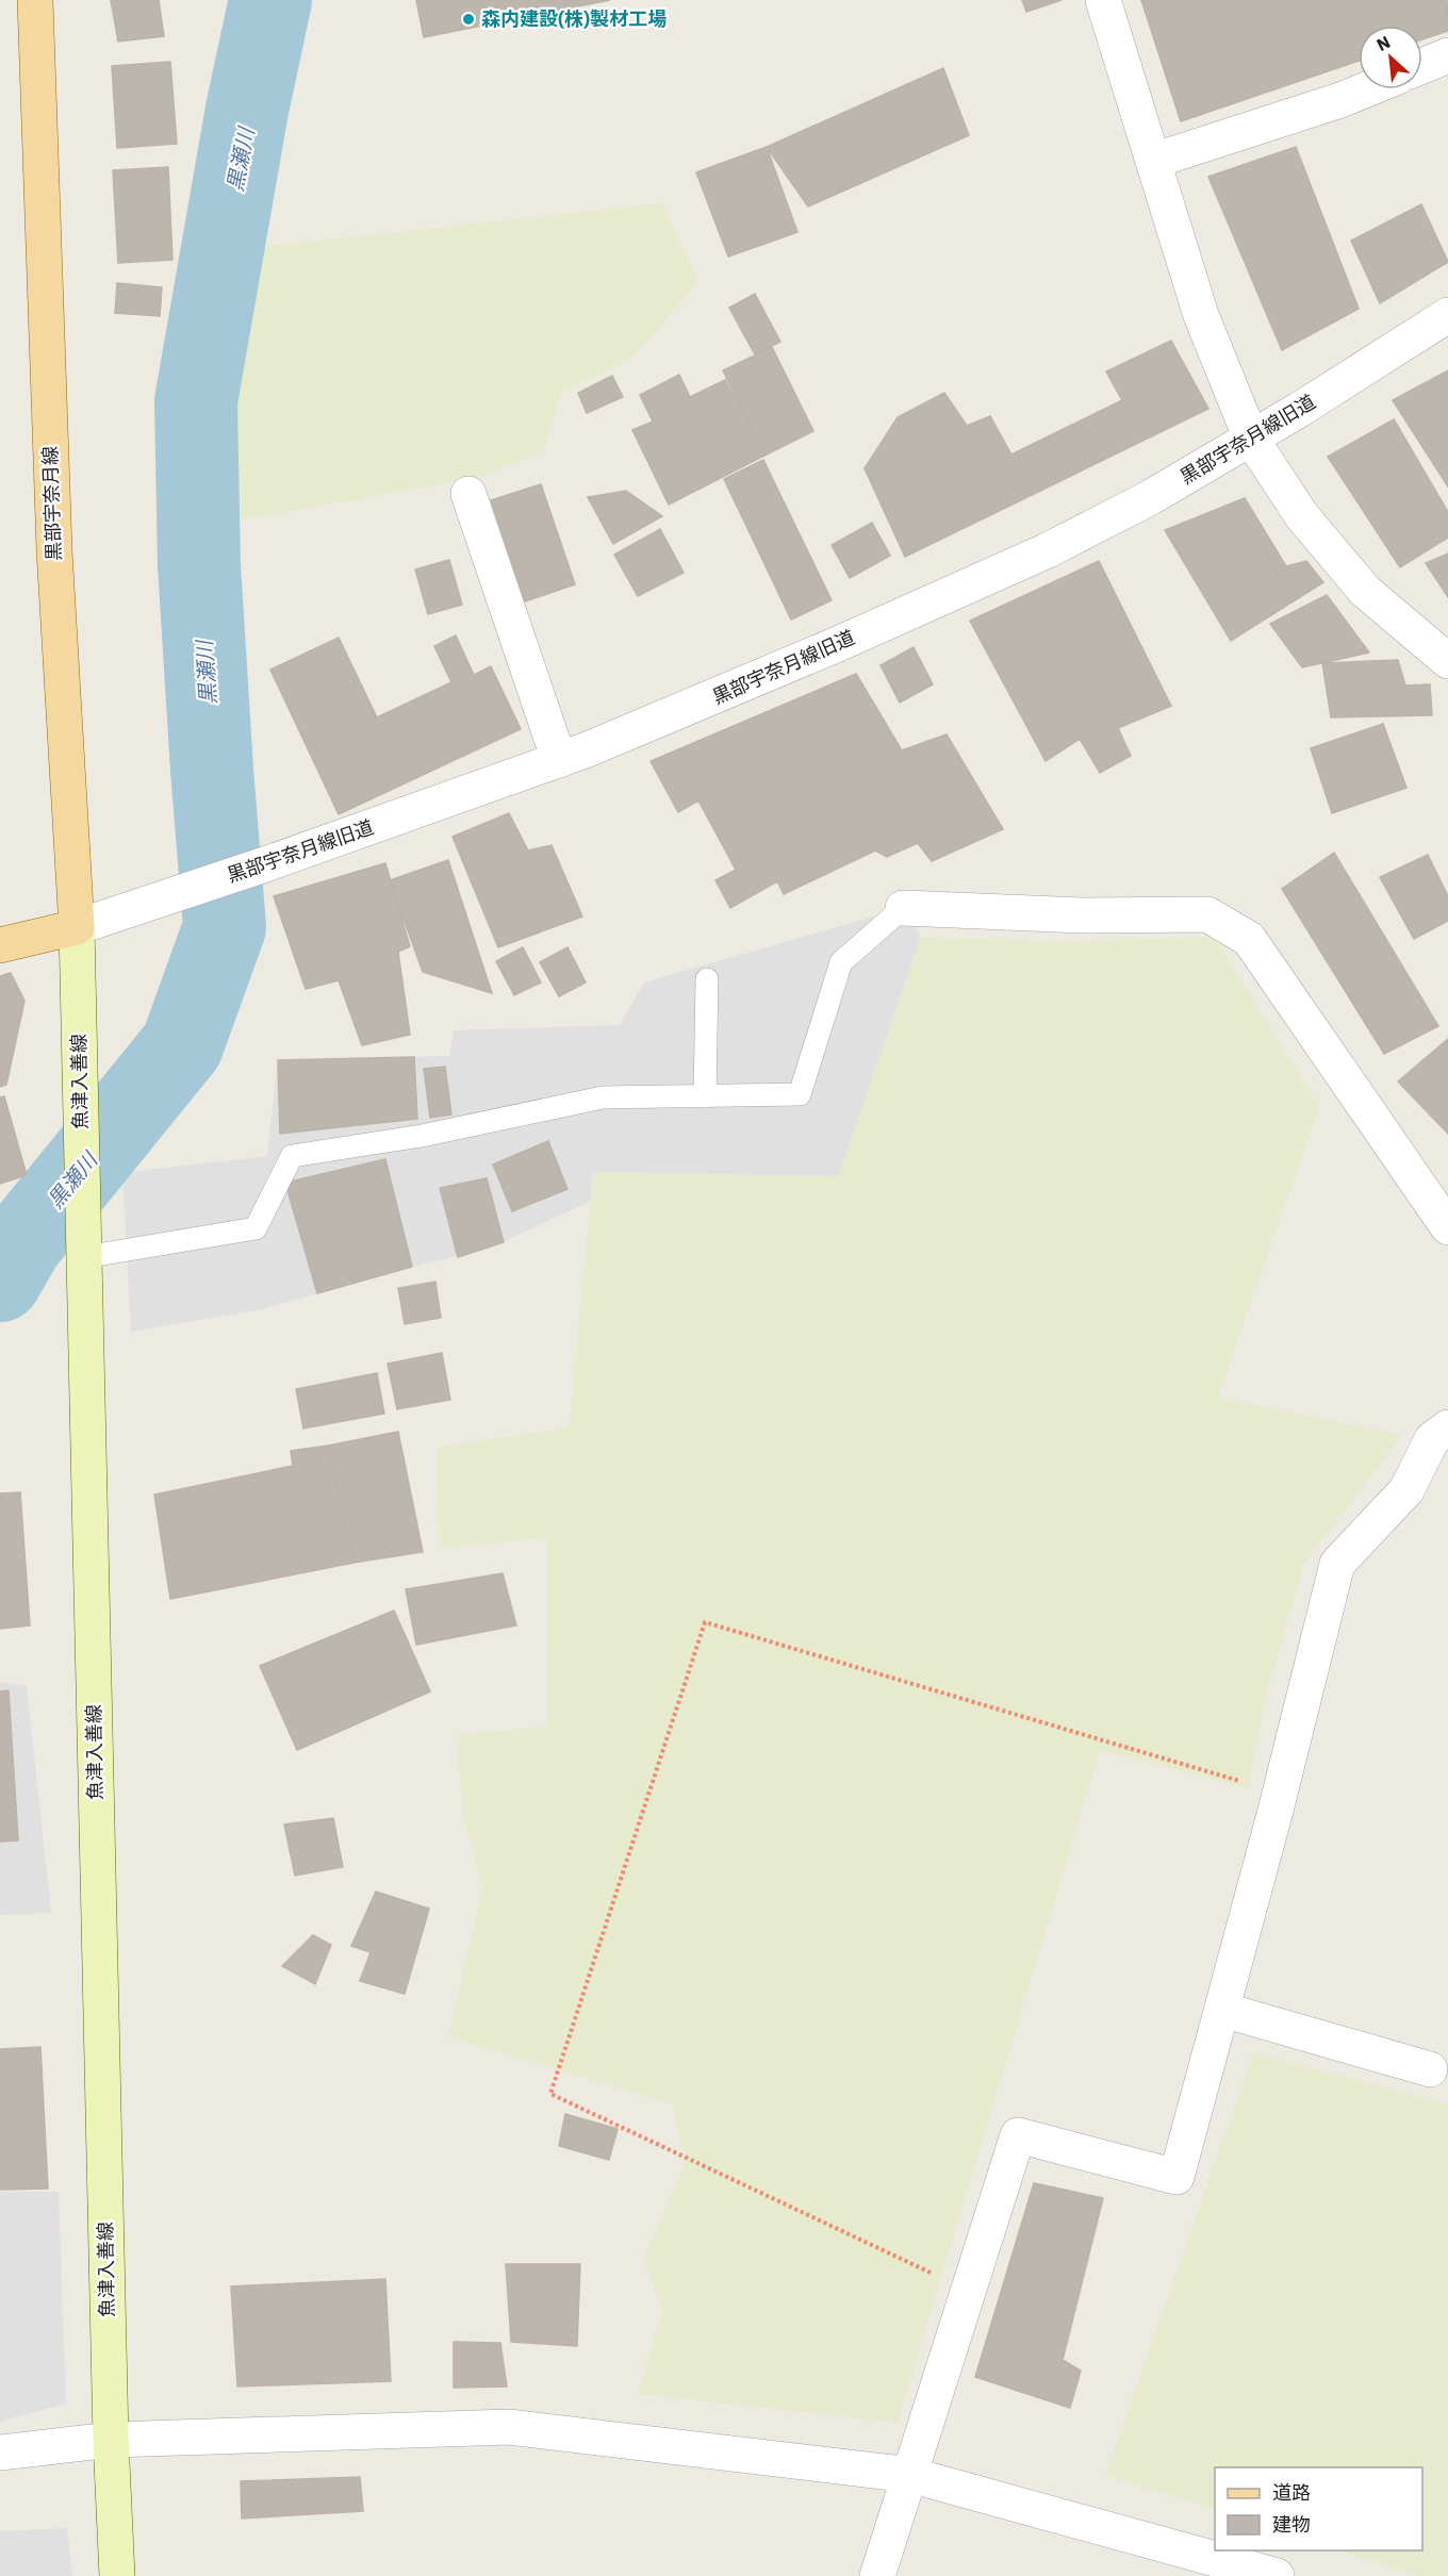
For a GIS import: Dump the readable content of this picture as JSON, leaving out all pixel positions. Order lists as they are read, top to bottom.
{
  "streets": {
    "main road": ["黒部宇奈月線", "魚津入善線"],
    "street": ["黒部宇奈月線旧道"]
  },
  "crossings": [
    ["黒部宇奈月線旧道", "黒部宇奈月線"],
    ["黒部宇奈月線旧道", "魚津入善線"],
    ["黒部宇奈月線", "魚津入善線"]
  ],
  "water": ["黒瀬川"],
  "places": ["森内建設(株)製材工場"],
  "legend": ["道路", "建物"],
  "north": "top left"
}
